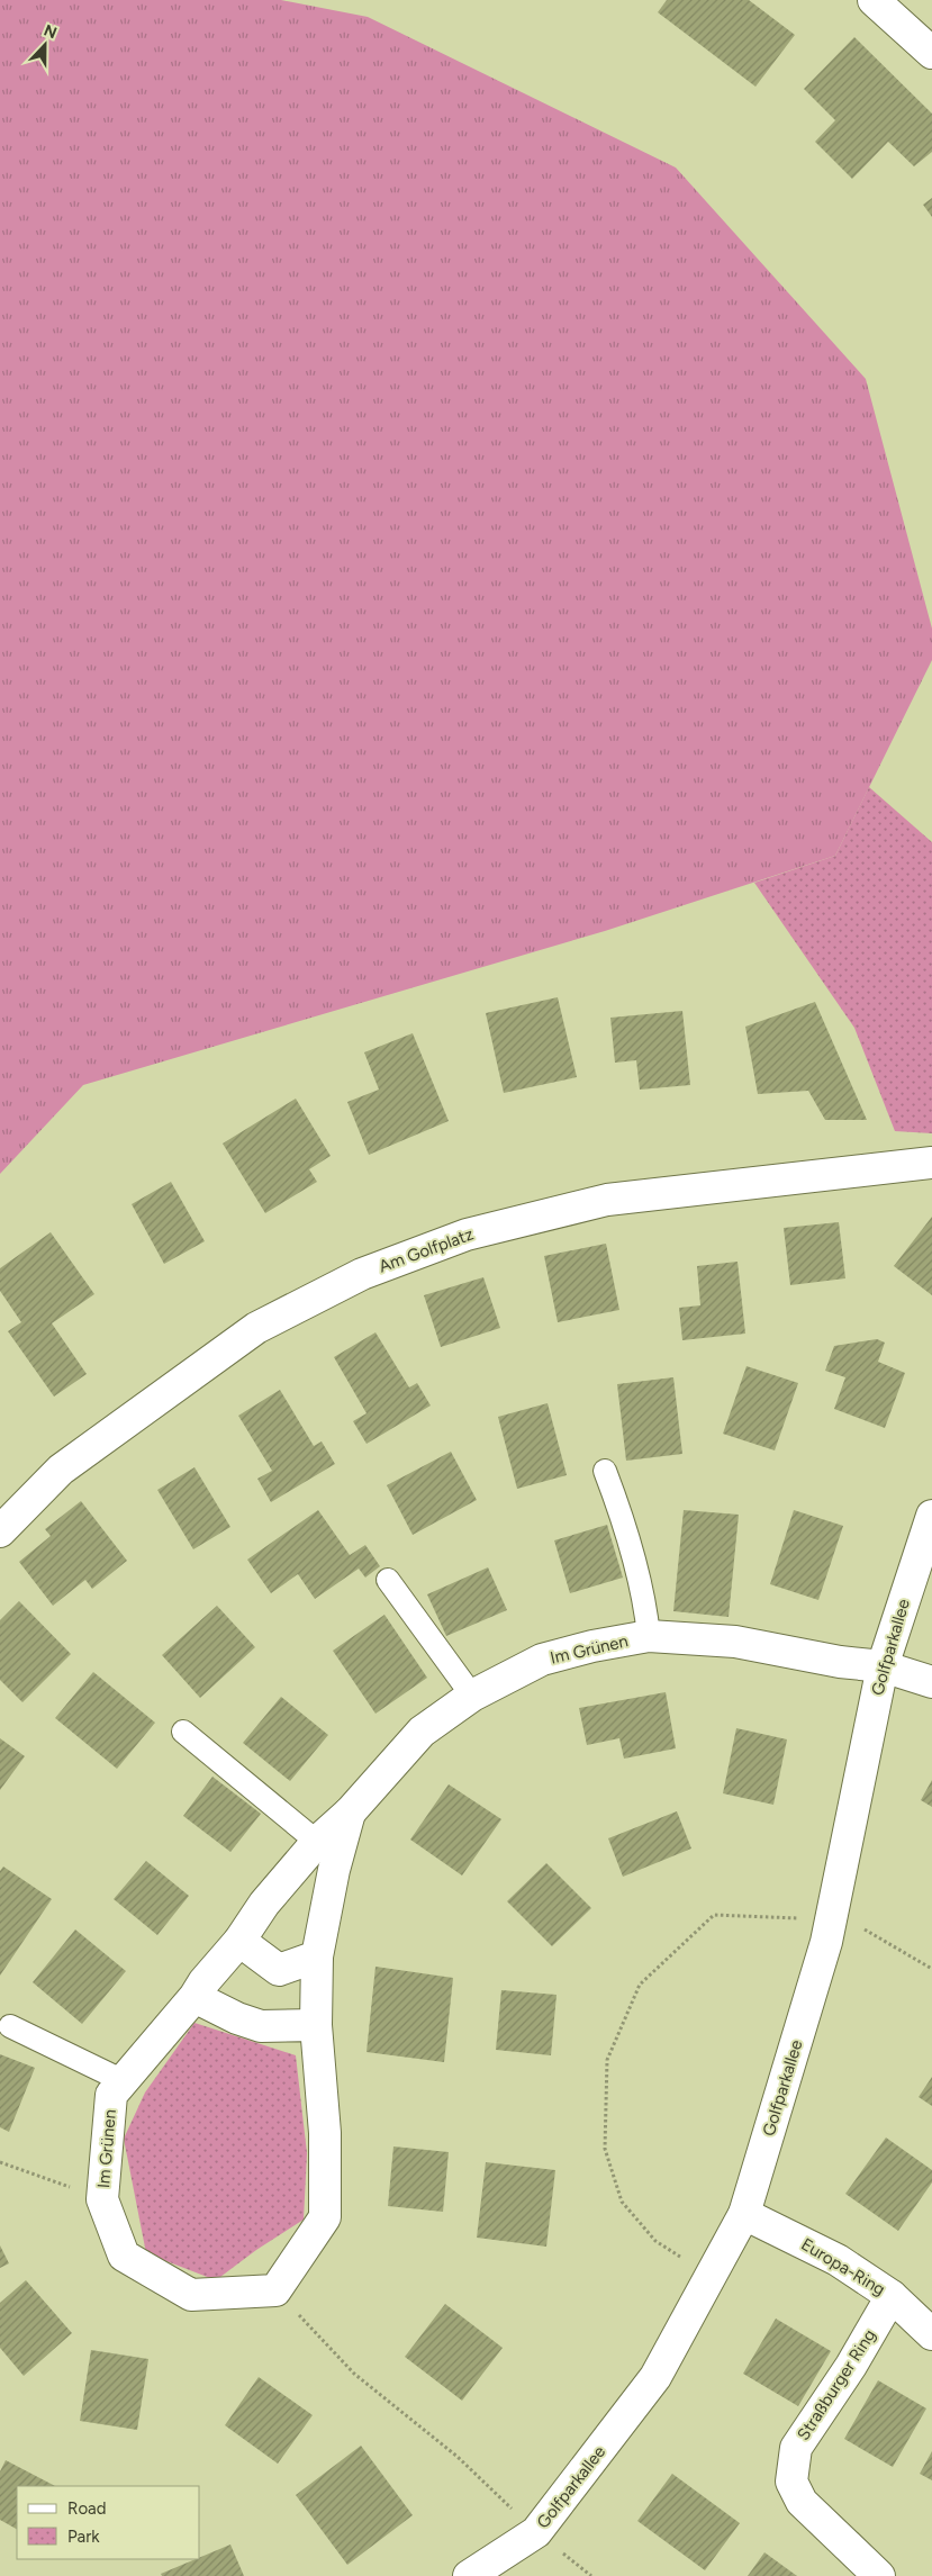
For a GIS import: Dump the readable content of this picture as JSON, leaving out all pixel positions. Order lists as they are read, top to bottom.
{
  "streets": {
    "street": [
      "Am Golfplatz",
      "Golfparkallee",
      "Im Grünen",
      "Europa-Ring",
      "Straßburger Ring"
    ]
  },
  "crossings": [
    ["Golfparkallee", "Im Grünen"],
    ["Golfparkallee", "Europa-Ring"],
    ["Europa-Ring", "Straßburger Ring"]
  ],
  "legend": ["Road", "Park"],
  "north": "top"
}
